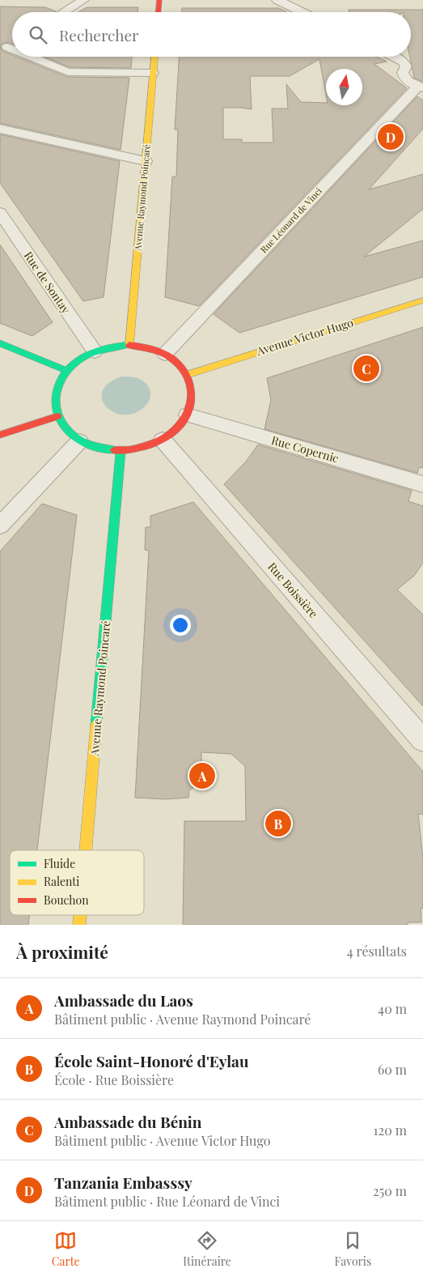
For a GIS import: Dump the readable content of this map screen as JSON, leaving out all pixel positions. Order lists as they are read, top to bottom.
{
  "streets": {
    "street": [
      "Avenue Raymond Poincaré",
      "Rue Léonard de Vinci",
      "Rue de Sontay",
      "Avenue Victor Hugo",
      "Rue Copernic",
      "Rue Boissière"
    ]
  },
  "crossings": [
    ["Avenue Raymond Poincaré", "Rue Léonard de Vinci"],
    ["Avenue Raymond Poincaré", "Rue de Sontay"],
    ["Avenue Raymond Poincaré", "Avenue Victor Hugo"],
    ["Avenue Raymond Poincaré", "Rue Copernic"],
    ["Avenue Raymond Poincaré", "Rue Boissière"],
    ["Rue Léonard de Vinci", "Rue de Sontay"],
    ["Rue Léonard de Vinci", "Avenue Victor Hugo"],
    ["Rue Léonard de Vinci", "Rue Copernic"],
    ["Rue Léonard de Vinci", "Rue Boissière"],
    ["Rue de Sontay", "Avenue Victor Hugo"],
    ["Rue de Sontay", "Rue Copernic"],
    ["Rue de Sontay", "Rue Boissière"],
    ["Avenue Victor Hugo", "Rue Copernic"],
    ["Avenue Victor Hugo", "Rue Boissière"],
    ["Rue Copernic", "Rue Boissière"]
  ],
  "legend": ["Fluide", "Ralenti", "Bouchon"],
  "north": "top",
  "page": {
    "search": "Rechercher",
    "pins": [
      "D",
      "C",
      "A",
      "B"
    ],
    "heading": ["À proximité", "4 résultats"],
    "list": [
      {
        "mark": "A",
        "name": "Ambassade du Laos",
        "note": "Bâtiment public · Avenue Raymond Poincaré",
        "value": "40 m"
      },
      {
        "mark": "B",
        "name": "École Saint-Honoré d'Eylau",
        "note": "École · Rue Boissière",
        "value": "60 m"
      },
      {
        "mark": "C",
        "name": "Ambassade du Bénin",
        "note": "Bâtiment public · Avenue Victor Hugo",
        "value": "120 m"
      },
      {
        "mark": "D",
        "name": "Tanzania Embasssy",
        "note": "Bâtiment public · Rue Léonard de Vinci",
        "value": "250 m"
      }
    ],
    "nav": ["Carte", "Itinéraire", "Favoris"]
  }
}
